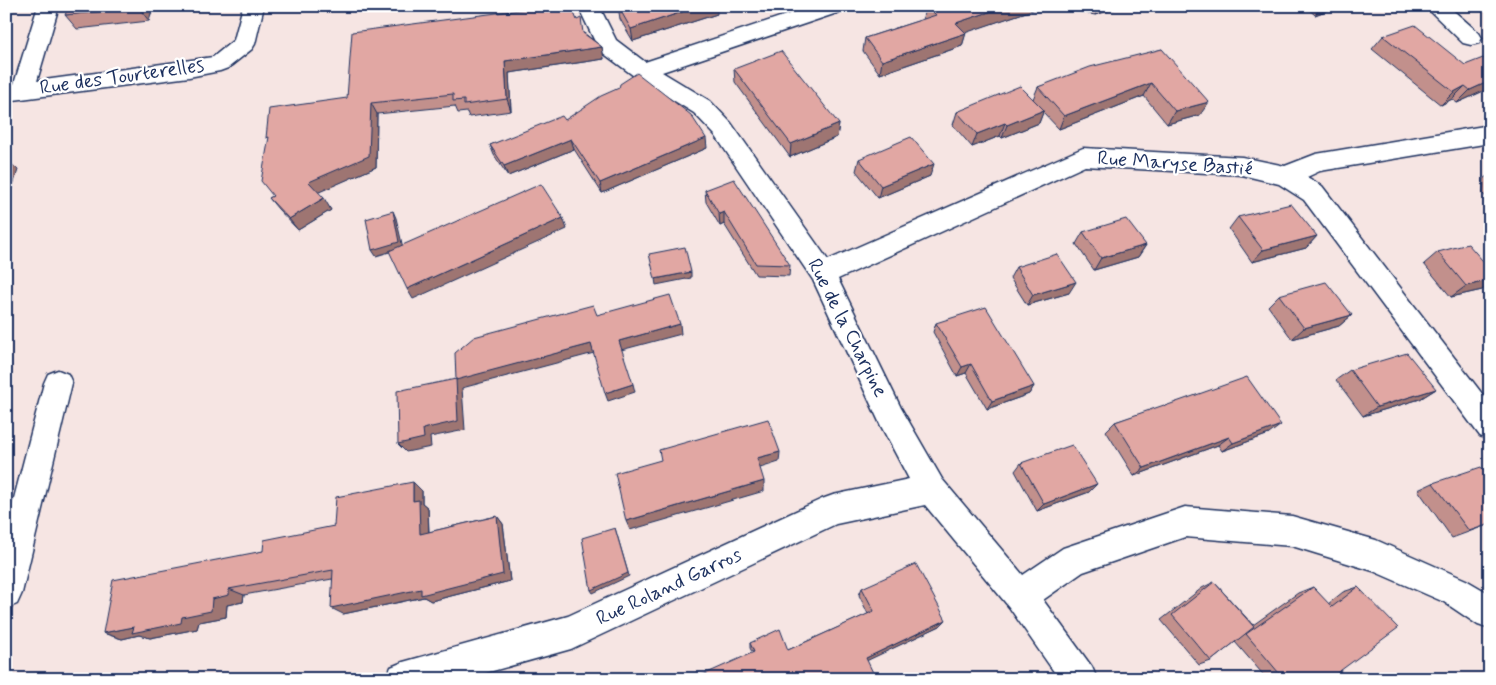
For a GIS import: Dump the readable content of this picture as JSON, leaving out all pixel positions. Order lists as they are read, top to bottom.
{
  "streets": {
    "street": [
      "Rue des Tourterelles",
      "Rue Maryse Bastié",
      "Rue de la Charpine",
      "Rue Roland Garros"
    ]
  },
  "crossings": [
    ["Rue Maryse Bastié", "Rue de la Charpine"],
    ["Rue de la Charpine", "Rue Roland Garros"]
  ]
}
